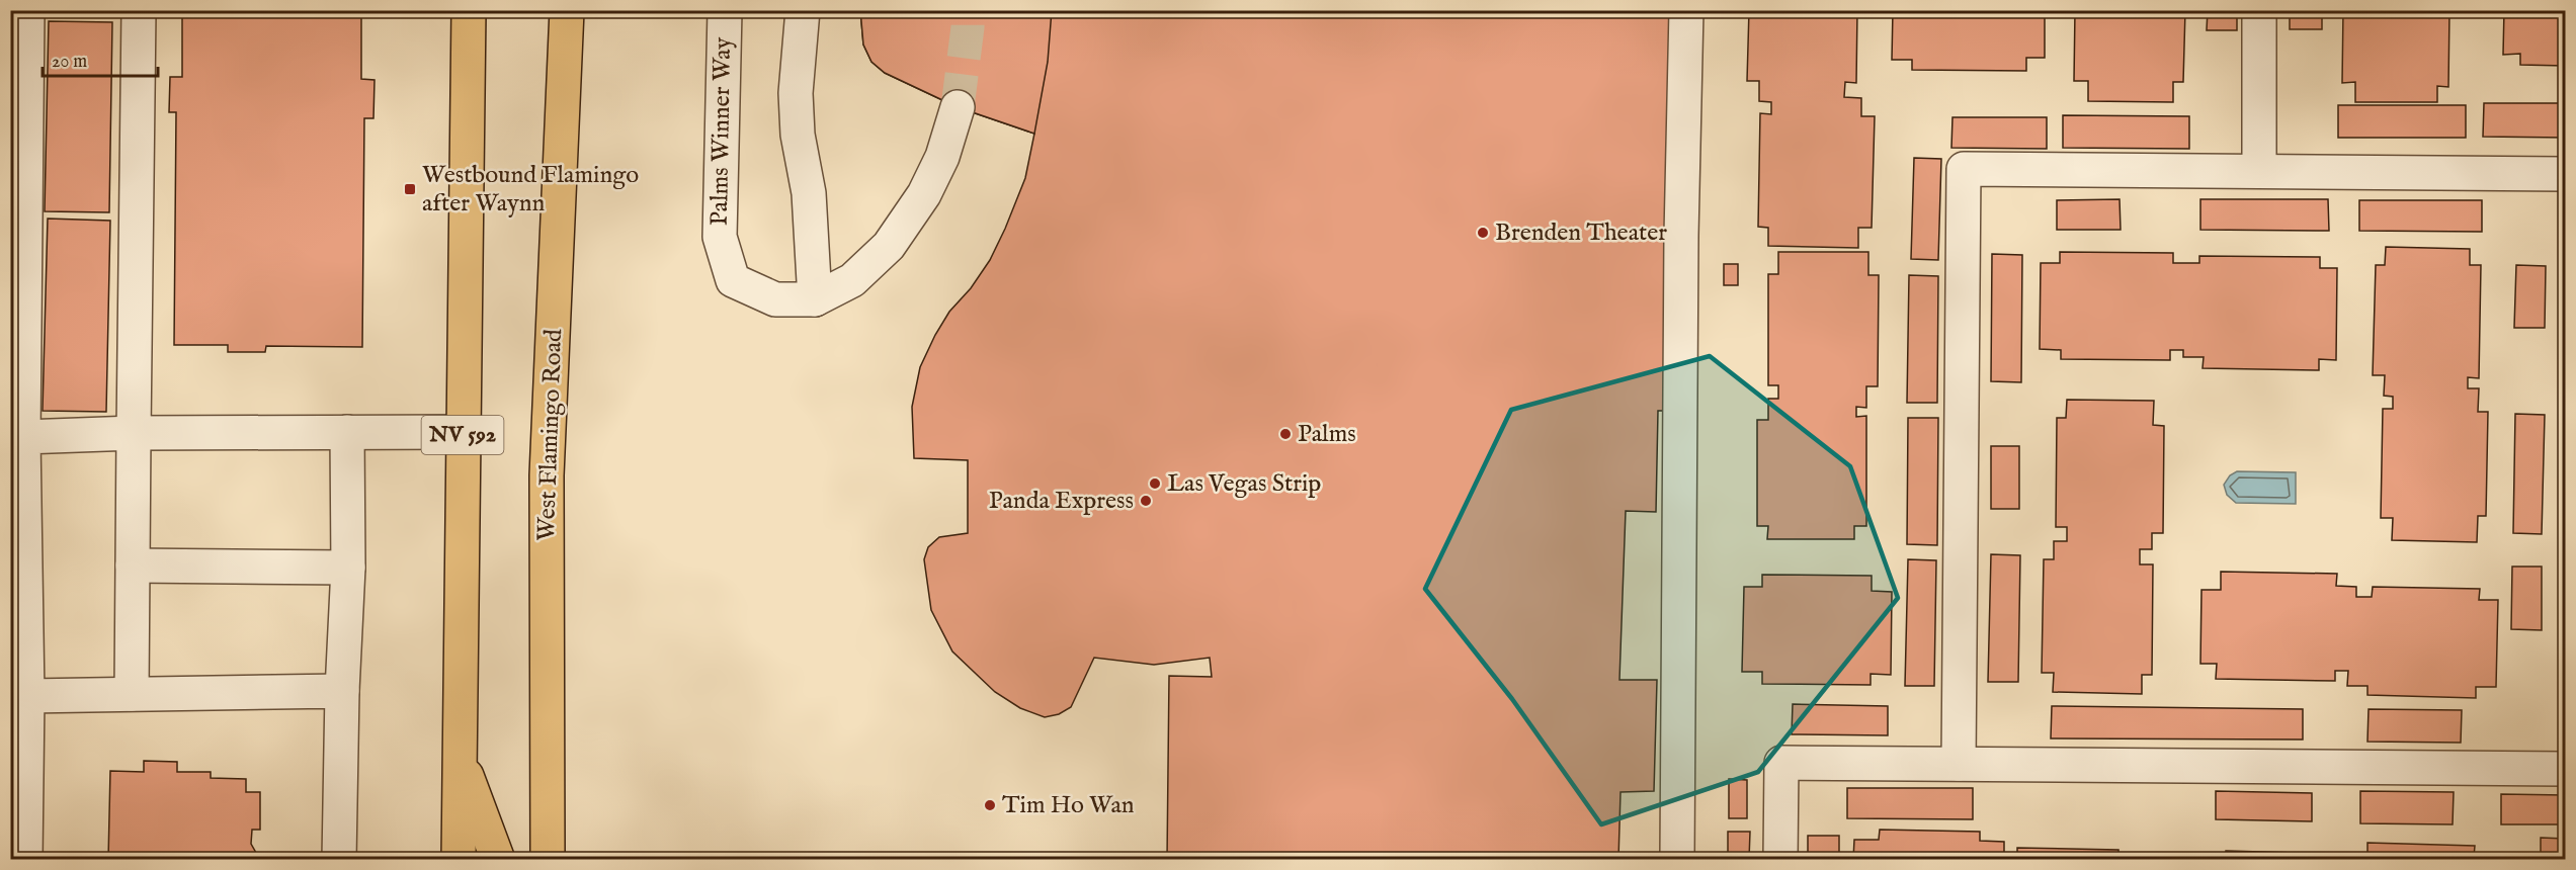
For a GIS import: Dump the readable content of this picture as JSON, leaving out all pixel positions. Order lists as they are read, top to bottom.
{
  "streets": {
    "main road": ["NV 592", "West Flamingo Road"],
    "street": ["Palms Winner Way"]
  },
  "places": {
    "transit": ["Westbound Flamingo after Waynn"],
    "other": [
      "Brenden Theater",
      "Palms",
      "Las Vegas Strip",
      "Panda Express",
      "Tim Ho Wan"
    ]
  },
  "scale_bar": "20 m"
}
